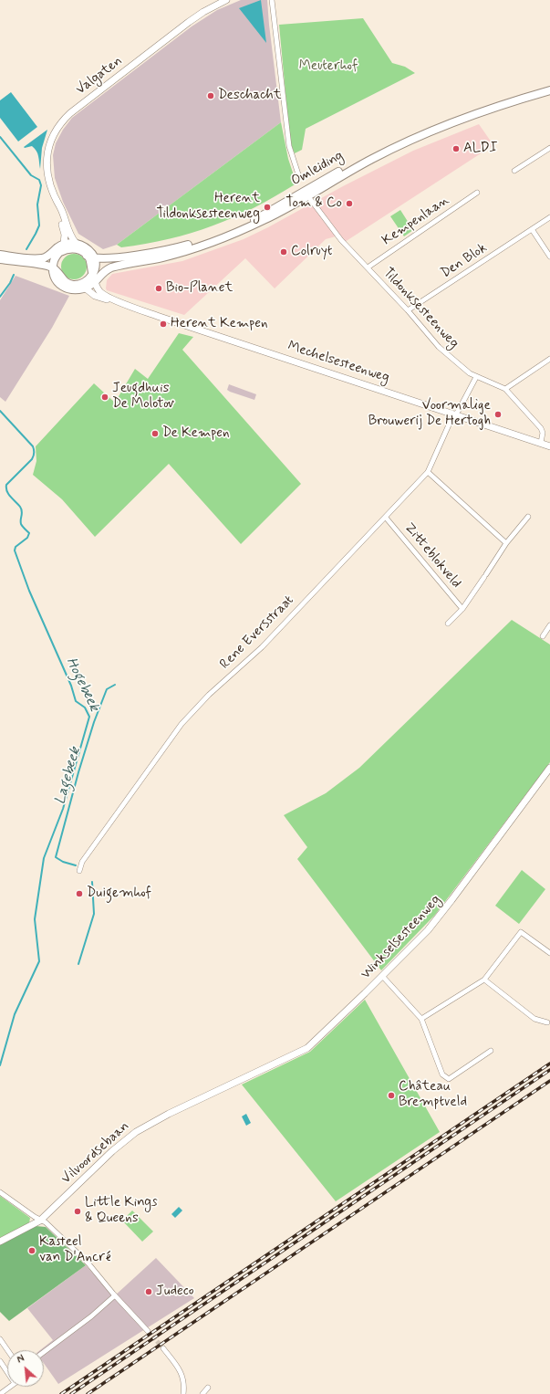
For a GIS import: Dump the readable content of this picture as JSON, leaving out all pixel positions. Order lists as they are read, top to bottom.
{
  "streets": {
    "main road": ["Omleiding"],
    "street": [
      "Valgaten",
      "Kempenlaan",
      "Den Blok",
      "Tildonksesteenweg",
      "Mechelsesteenweg",
      "Zitteblokveld",
      "Rene Eversstraat",
      "Winkselsesteenweg",
      "Vilvoordsebaan"
    ]
  },
  "crossings": [
    ["Omleiding", "Tildonksesteenweg"],
    ["Omleiding", "Mechelsesteenweg"],
    ["Kempenlaan", "Tildonksesteenweg"],
    ["Den Blok", "Tildonksesteenweg"],
    ["Tildonksesteenweg", "Mechelsesteenweg"],
    ["Tildonksesteenweg", "Rene Eversstraat"],
    ["Mechelsesteenweg", "Rene Eversstraat"],
    ["Zitteblokveld", "Rene Eversstraat"],
    ["Winkselsesteenweg", "Vilvoordsebaan"]
  ],
  "water": ["Hogebeek", "Lagebeek"],
  "parks": ["Meuterhof"],
  "places": [
    "Deschacht",
    "ALDI",
    "Tom & Co",
    "Herent Tildonksesteenweg",
    "Colruyt",
    "Bio-Planet",
    "Herent Kempen",
    "Jeugdhuis De Molotov",
    "Voormalige Brouwerij De Hertogh",
    "De Kempen",
    "Duigemhof",
    "Château Bremptveld",
    "Little Kings & Queens",
    "Kasteel van D'Ancré",
    "Judeco"
  ],
  "north": "top left"
}
